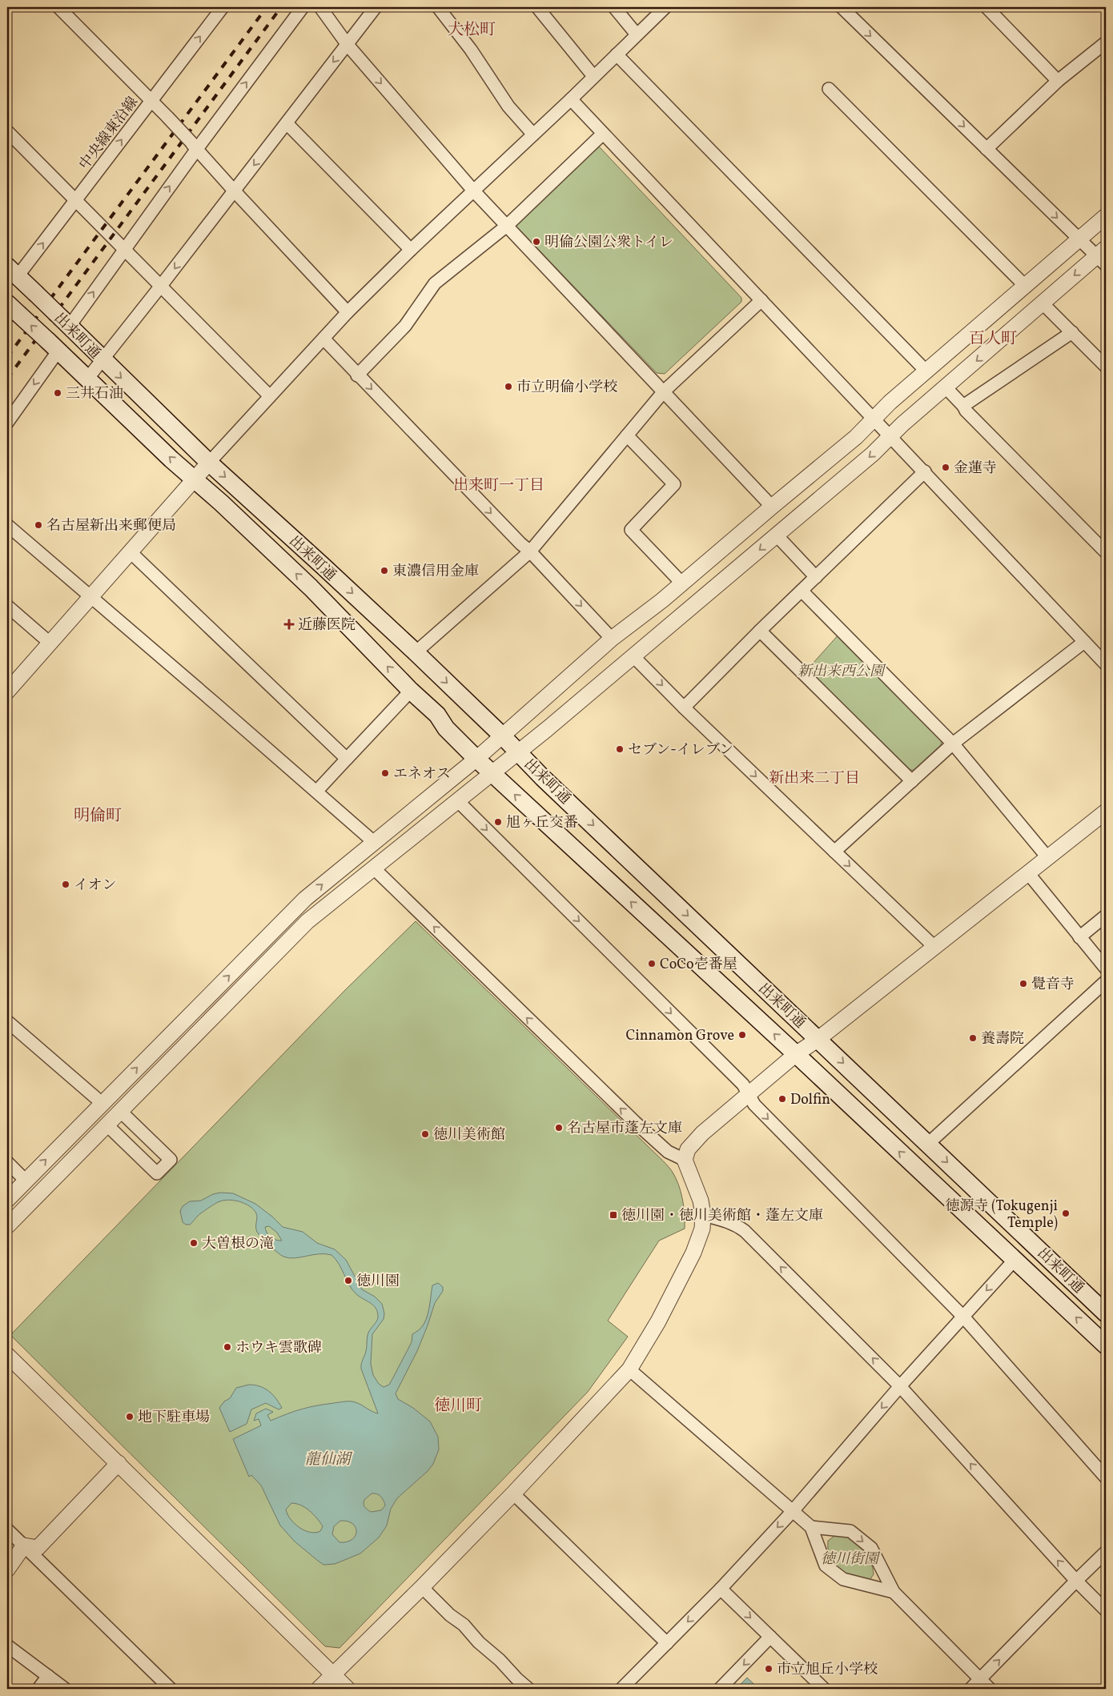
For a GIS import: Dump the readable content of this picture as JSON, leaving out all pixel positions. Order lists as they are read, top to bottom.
{
  "streets": {
    "main road": ["出来町通"],
    "street": ["中央線東沿線"]
  },
  "crossings": [
    ["中央線東沿線", "出来町通"]
  ],
  "districts": [
    "大松町",
    "百人町",
    "出来町一丁目",
    "新出来二丁目",
    "明倫町",
    "徳川町"
  ],
  "water": ["龍仙湖"],
  "parks": ["新出来西公園", "徳川街園"],
  "places": {
    "other": [
      "明倫公園公衆トイレ",
      "市立明倫小学校",
      "三井石油",
      "金蓮寺",
      "名古屋新出来郵便局",
      "東濃信用金庫",
      "セブン-イレブン",
      "エネオス",
      "旭ヶ丘交番",
      "イオン",
      "CoCo壱番屋",
      "覺音寺",
      "Cinnamon Grove",
      "養壽院",
      "Dolfin",
      "名古屋市蓬左文庫",
      "徳川美術館",
      "徳源寺 (Tokugenji Temple)",
      "大曽根の滝",
      "徳川園",
      "ホウキ雲歌碑",
      "地下駐車場",
      "市立旭丘小学校"
    ],
    "health": ["近藤医院"],
    "transit": ["徳川園・徳川美術館・蓬左文庫"]
  }
}
